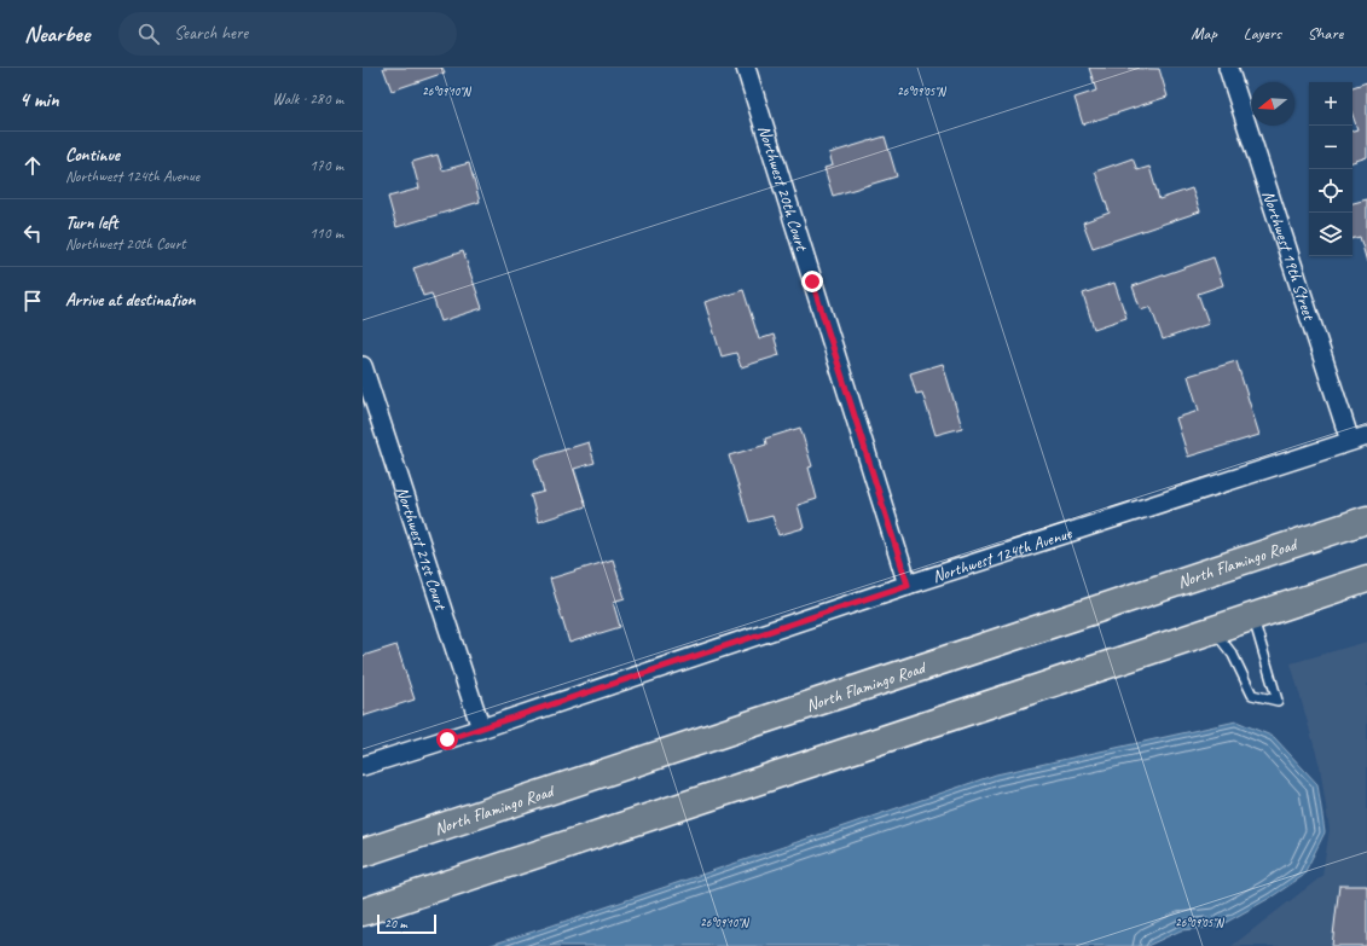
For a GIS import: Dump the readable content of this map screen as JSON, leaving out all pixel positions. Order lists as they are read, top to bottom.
{
  "streets": {
    "highway": ["North Flamingo Road"],
    "street": [
      "Northwest 20th Court",
      "Northwest 19th Street",
      "Northwest 21st Court",
      "Northwest 124th Avenue"
    ]
  },
  "crossings": [
    ["Northwest 20th Court", "Northwest 124th Avenue"],
    ["Northwest 19th Street", "Northwest 124th Avenue"],
    ["Northwest 21st Court", "Northwest 124th Avenue"]
  ],
  "scale_bar": "20 m",
  "north": "left",
  "page": {
    "header": "Nearbee",
    "search": "Search here",
    "nav": ["Map", "Layers", "Share"],
    "heading": ["4 min", "Walk · 280 m"],
    "map_buttons": ["+", "−"],
    "list": [
      ["Continue", "Northwest 124th Avenue", "170 m"],
      ["Turn left", "Northwest 20th Court", "110 m"],
      "Arrive at destination"
    ],
    "scale": "20 m"
  },
  "coordinates": ["26°09'10\"N", "26°09'05\"N"]
}
